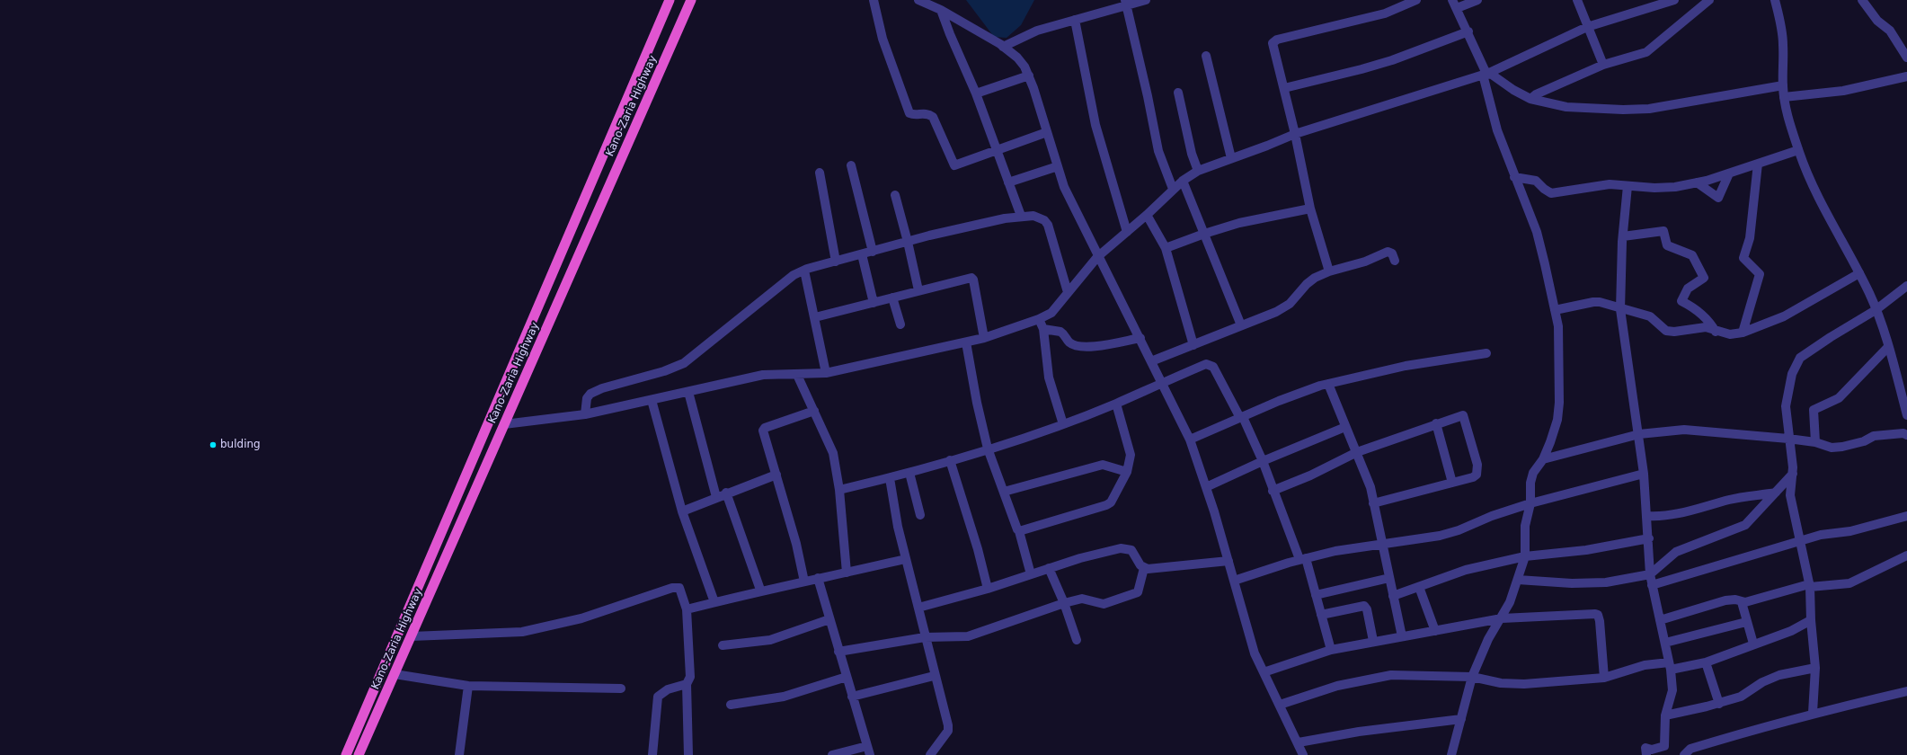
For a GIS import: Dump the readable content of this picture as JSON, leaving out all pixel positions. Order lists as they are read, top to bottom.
{
  "streets": {
    "highway": ["Kano-Zaria Highway"]
  },
  "places": ["bulding"]
}
